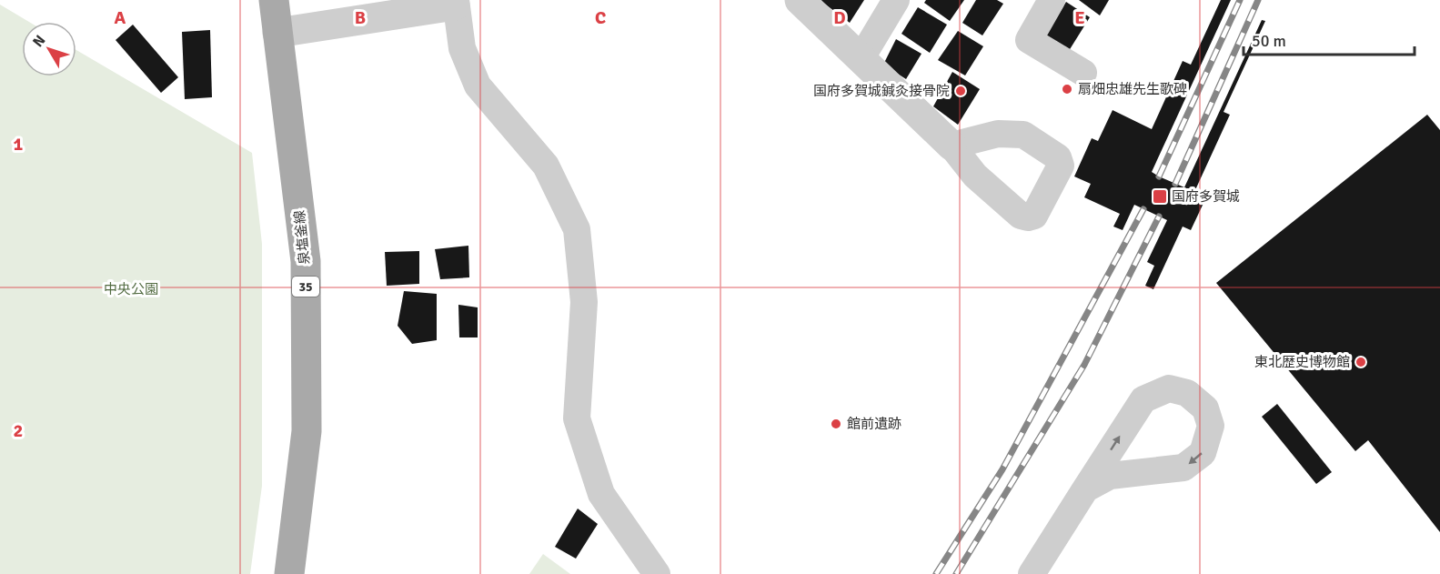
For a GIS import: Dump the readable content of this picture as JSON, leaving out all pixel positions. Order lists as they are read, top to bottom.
{
  "streets": {
    "main road": ["泉塩釜線", "35"]
  },
  "parks": ["中央公園"],
  "places": {
    "other": [
      "扇畑忠雄先生歌碑",
      "国府多賀城鍼灸接骨院",
      "東北歴史博物館",
      "館前遺跡"
    ],
    "transit": ["国府多賀城"]
  },
  "scale_bar": "50 m",
  "north": "top left",
  "grid": {
    "columns": [
      "A",
      "B",
      "C",
      "D",
      "E"
    ],
    "rows": ["1", "2"]
  }
}
